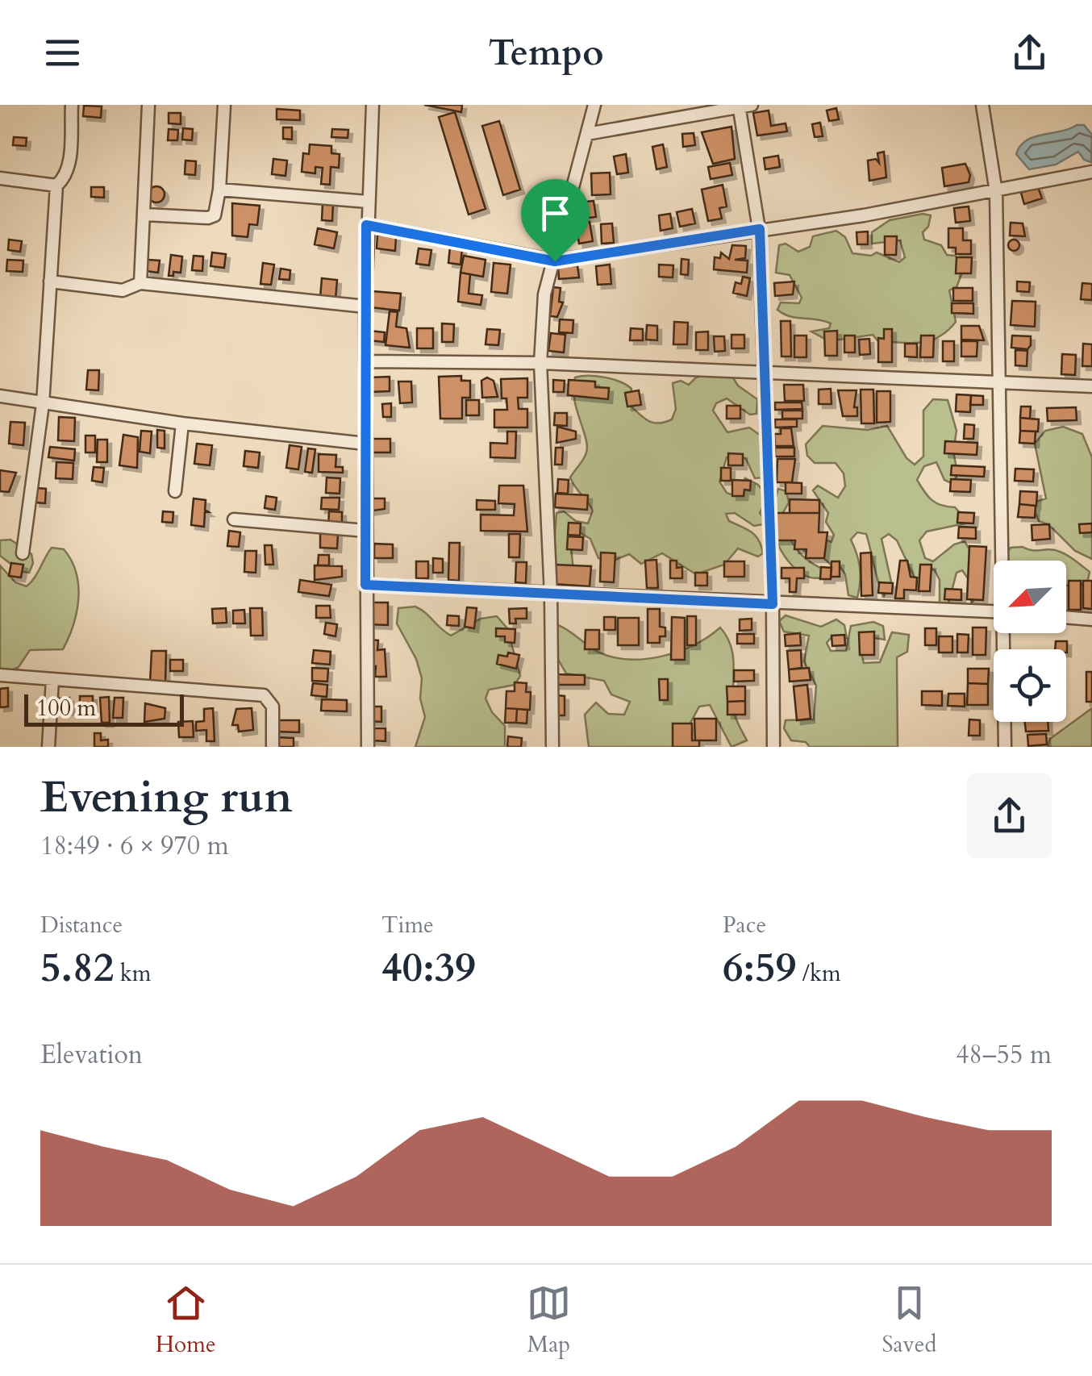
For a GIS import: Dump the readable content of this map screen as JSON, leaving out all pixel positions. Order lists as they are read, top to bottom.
{
  "scale_bar": "100 m",
  "north": "bottom left",
  "page": {
    "header": "Tempo",
    "scale": "100 m",
    "heading": ["Evening run", "18:49 · 6 × 970 m"],
    "stats": [
      ["Distance", "5.82 km"],
      ["Time", "40:39"],
      ["Pace", "6:59 /km"]
    ],
    "chart": ["Elevation", "48–55 m"],
    "tabs": ["Home", "Map", "Saved"]
  }
}
